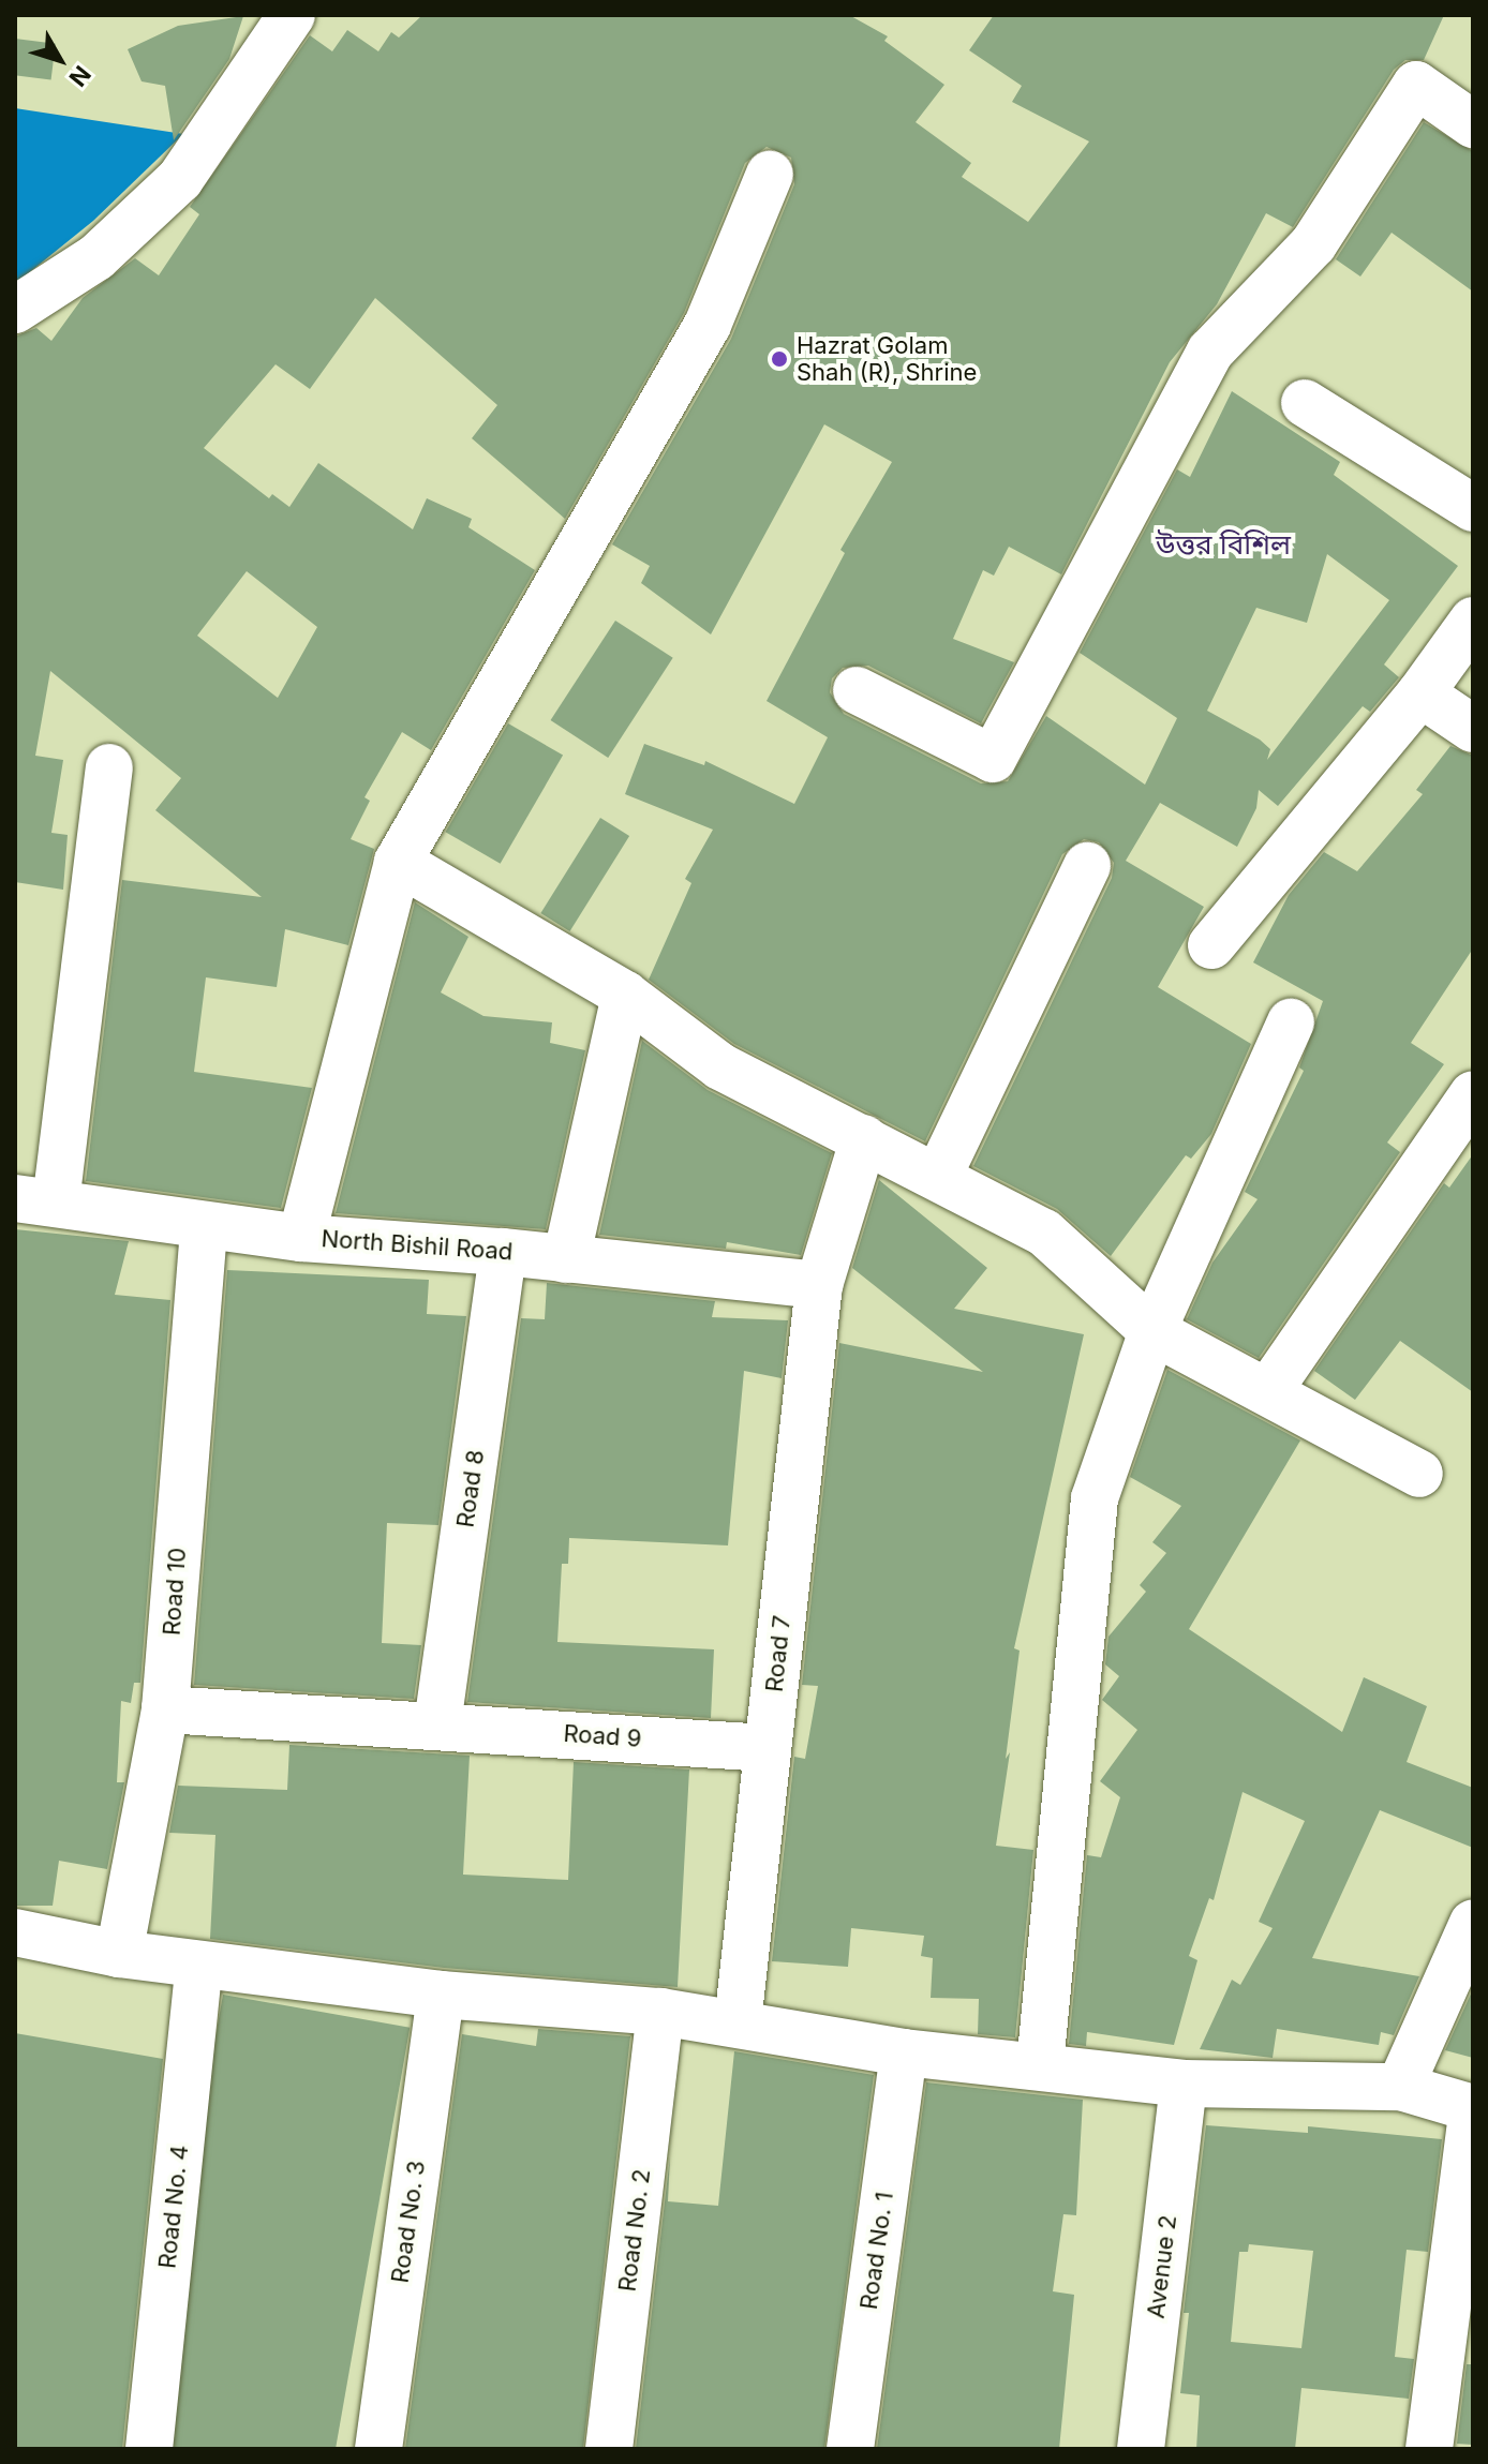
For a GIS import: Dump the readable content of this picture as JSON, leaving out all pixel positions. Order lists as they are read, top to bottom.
{
  "streets": {
    "street": [
      "North Bishil Road",
      "Road 8",
      "Road 10",
      "Road 7",
      "Road 9",
      "Road No. 4",
      "Road No. 3",
      "Road No. 2",
      "Road No. 1",
      "Avenue 2"
    ]
  },
  "crossings": [
    ["North Bishil Road", "Road 8"],
    ["North Bishil Road", "Road 10"],
    ["North Bishil Road", "Road 7"],
    ["Road 8", "Road 9"],
    ["Road 10", "Road 9"],
    ["Road 7", "Road 9"]
  ],
  "districts": ["উত্তর বিশিল"],
  "places": ["Hazrat Golam Shah (R), Shrine"],
  "north": "bottom right"
}
